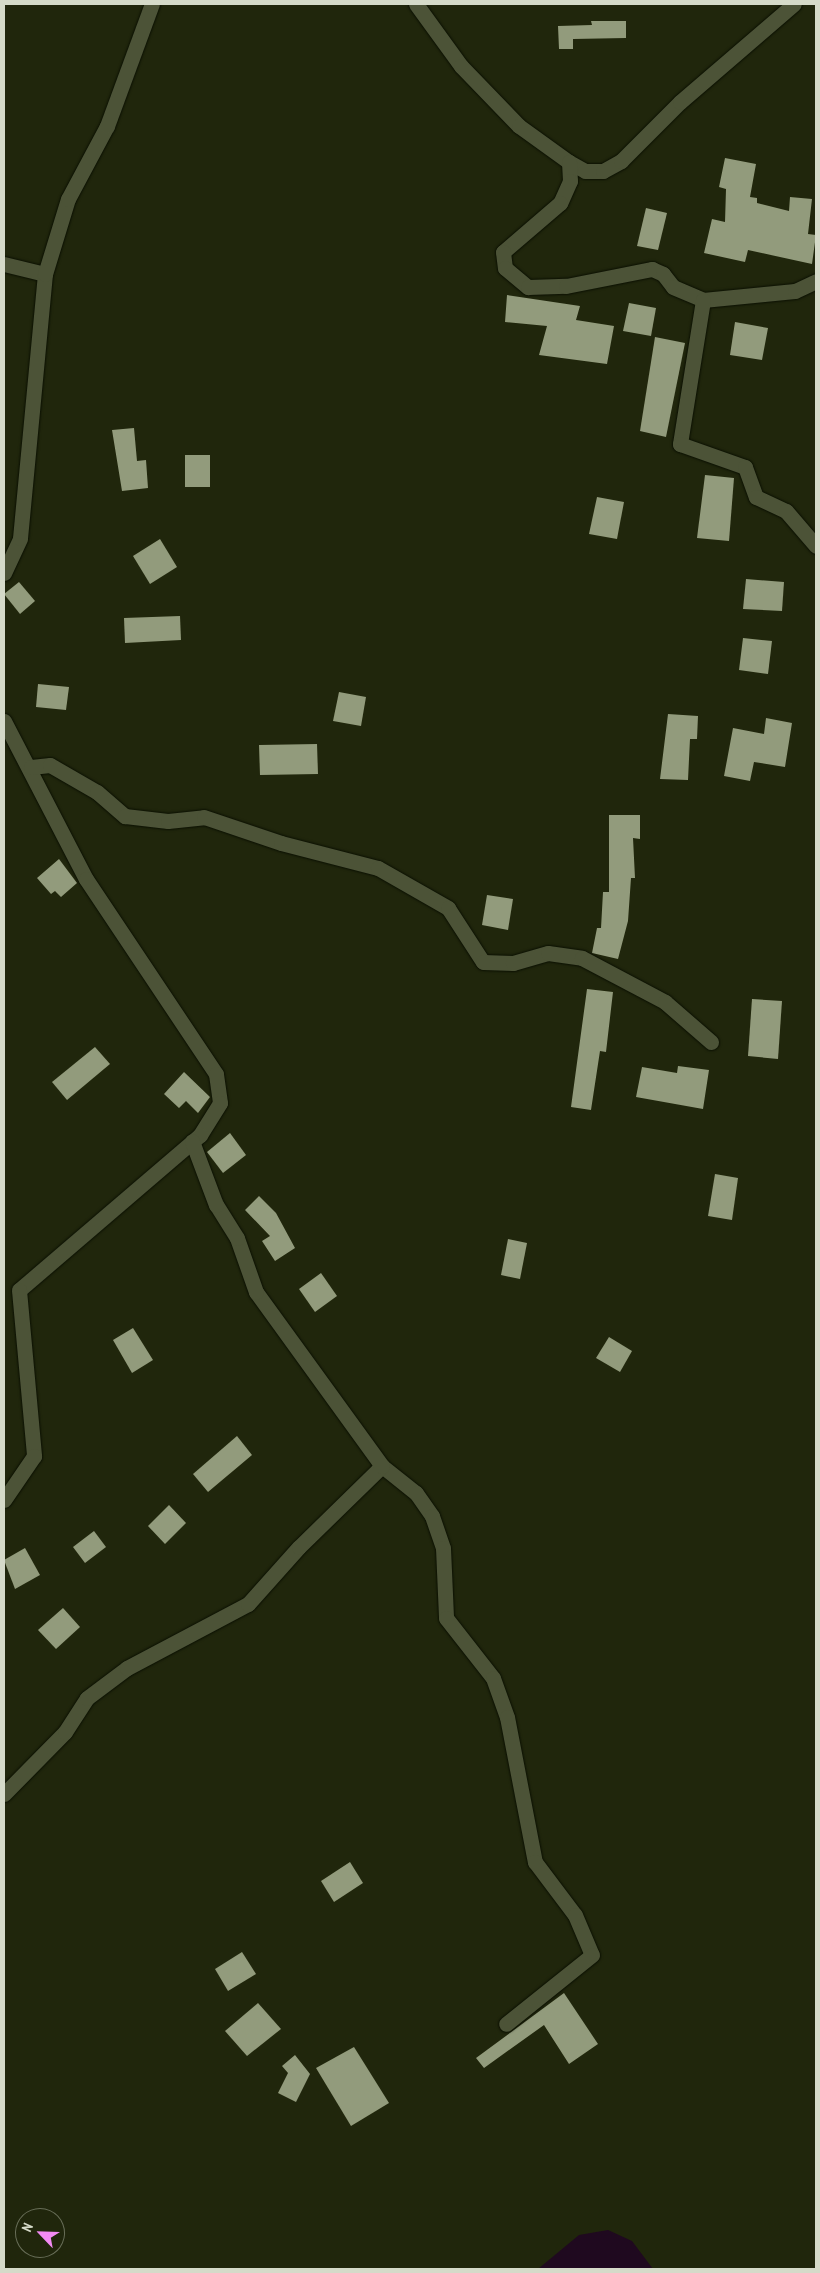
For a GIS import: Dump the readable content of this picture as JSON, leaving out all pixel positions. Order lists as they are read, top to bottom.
{
  "north": "top left"
}
